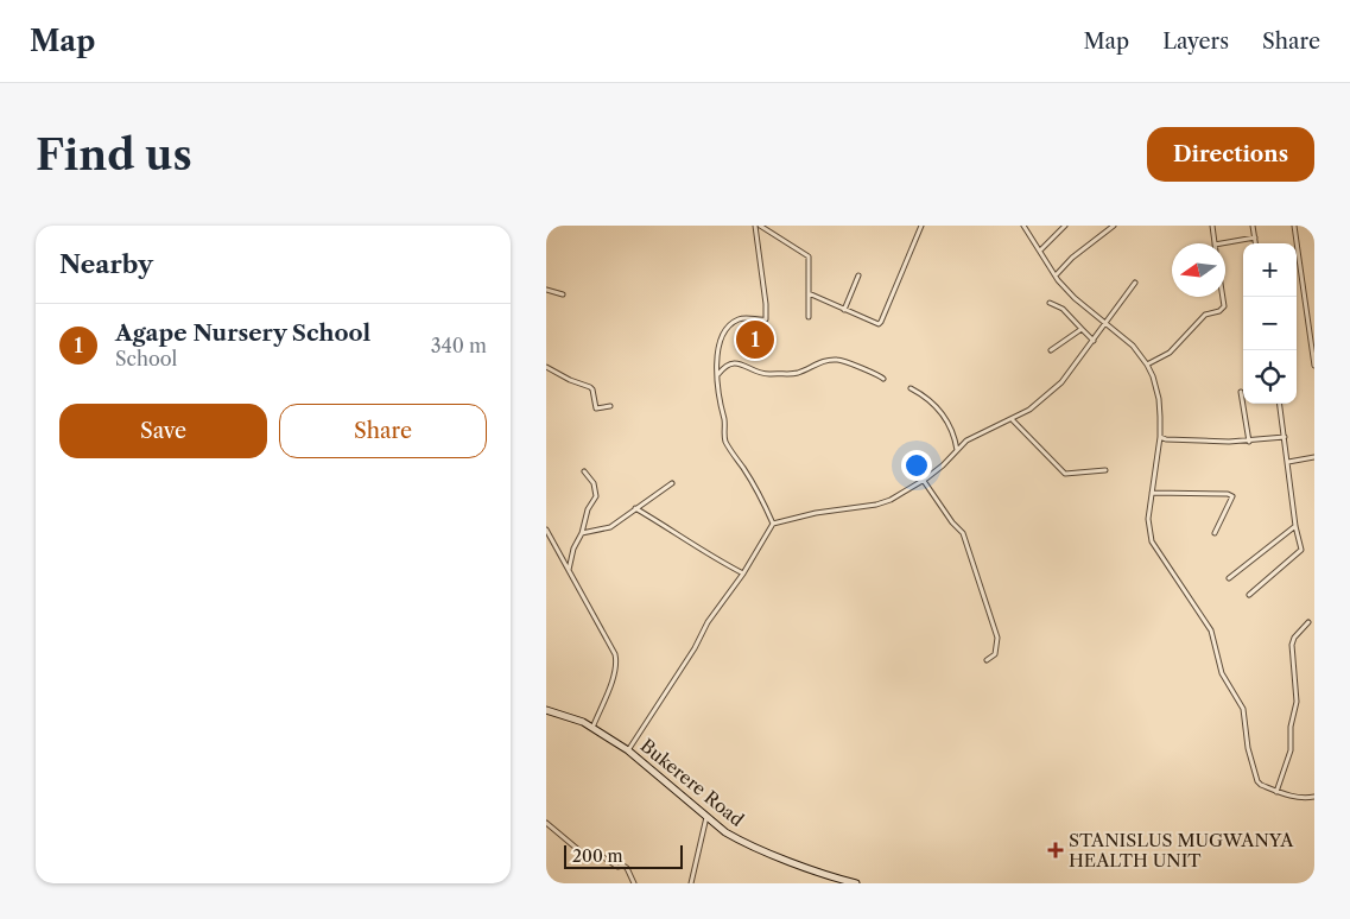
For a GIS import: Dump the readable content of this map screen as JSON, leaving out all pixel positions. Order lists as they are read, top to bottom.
{
  "streets": {
    "street": ["Bukerere Road"]
  },
  "places": {
    "health": ["STANISLUS MUGWANYA HEALTH UNIT"]
  },
  "scale_bar": "200 m",
  "north": "left",
  "page": {
    "header": "Map",
    "nav": ["Map", "Layers", "Share"],
    "buttons": [
      "Directions",
      ["Save", "Share"]
    ],
    "title": "Find us",
    "heading": "Nearby",
    "map_buttons": ["+", "−"],
    "list": [
      {
        "mark": "1",
        "name": "Agape Nursery School",
        "note": "School",
        "value": "340 m"
      }
    ],
    "pins": "1",
    "scale": "200 m"
  }
}
